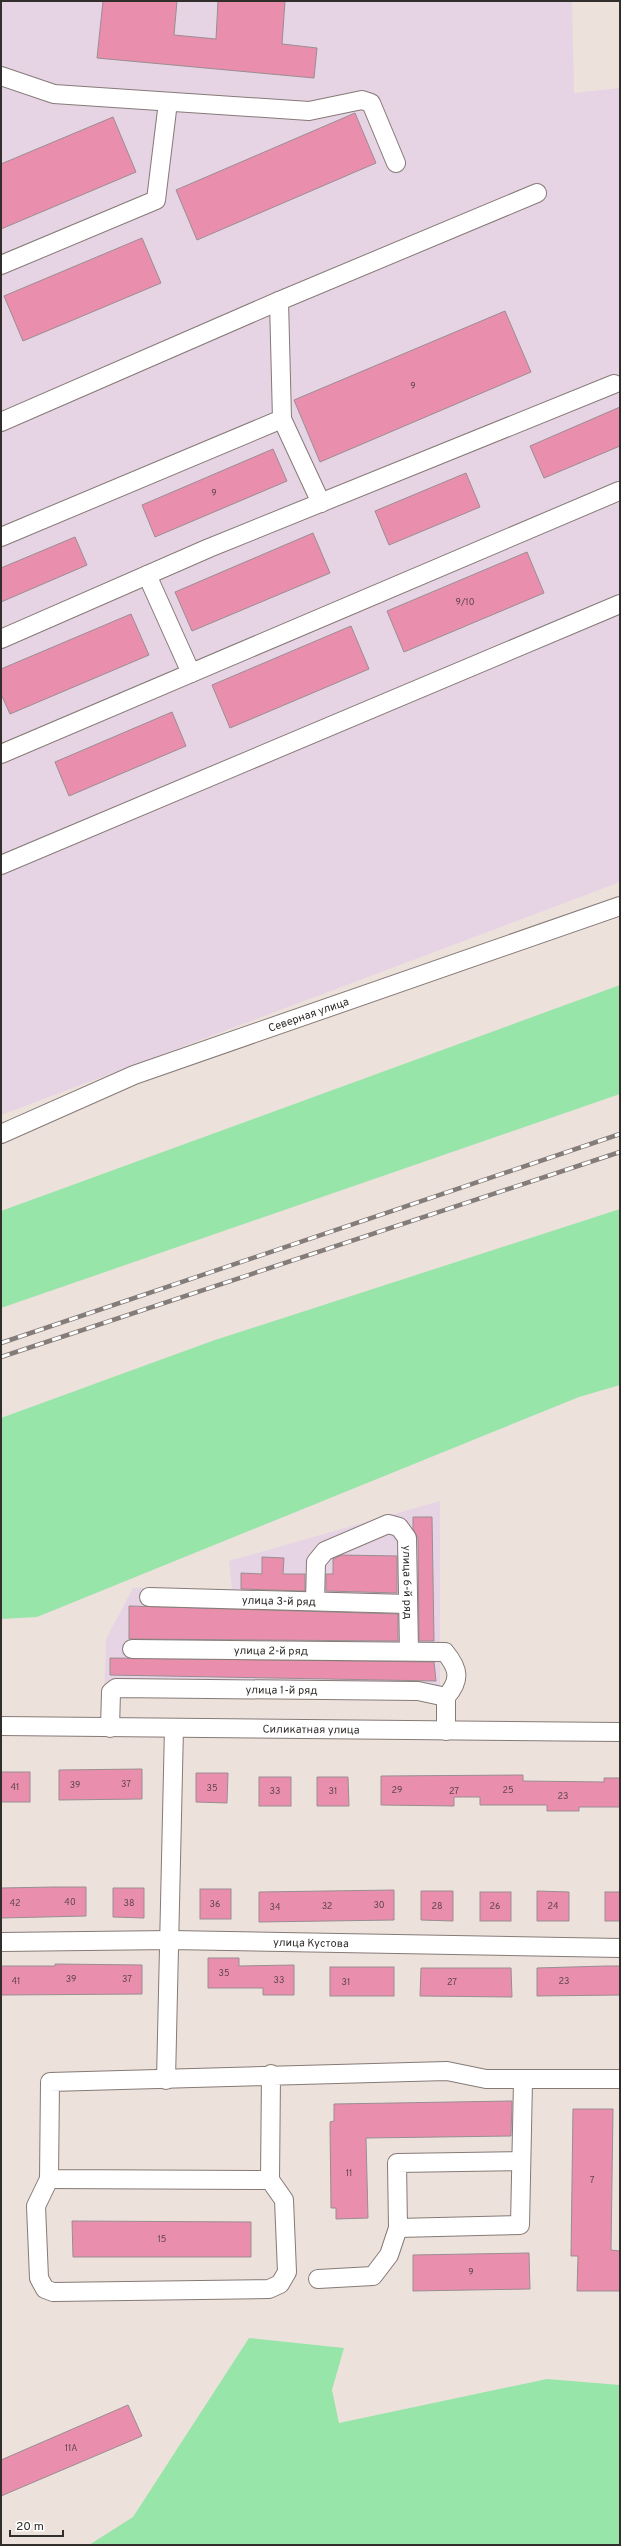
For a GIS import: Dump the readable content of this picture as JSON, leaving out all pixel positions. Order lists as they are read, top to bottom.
{
  "streets": {
    "street": [
      "Северная улица",
      "улица 6-й ряд",
      "улица 3-й ряд",
      "улица 2-й ряд",
      "улица 1-й ряд",
      "Силикатная улица",
      "улица Кустова"
    ]
  },
  "crossings": [
    ["улица 6-й ряд", "улица 3-й ряд"],
    ["улица 6-й ряд", "улица 2-й ряд"],
    ["улица 2-й ряд", "улица 1-й ряд"],
    ["улица 1-й ряд", "Силикатная улица"]
  ],
  "house_numbers": [
    "9",
    "9",
    "9/10",
    "37",
    "39",
    "41",
    "35",
    "29",
    "25",
    "33",
    "31",
    "27",
    "23",
    "40",
    "42",
    "38",
    "36",
    "30",
    "32",
    "28",
    "26",
    "24",
    "34",
    "35",
    "39",
    "37",
    "33",
    "41",
    "23",
    "31",
    "27",
    "11",
    "7",
    "15",
    "9",
    "11А"
  ],
  "scale_bar": "20 m"
}
